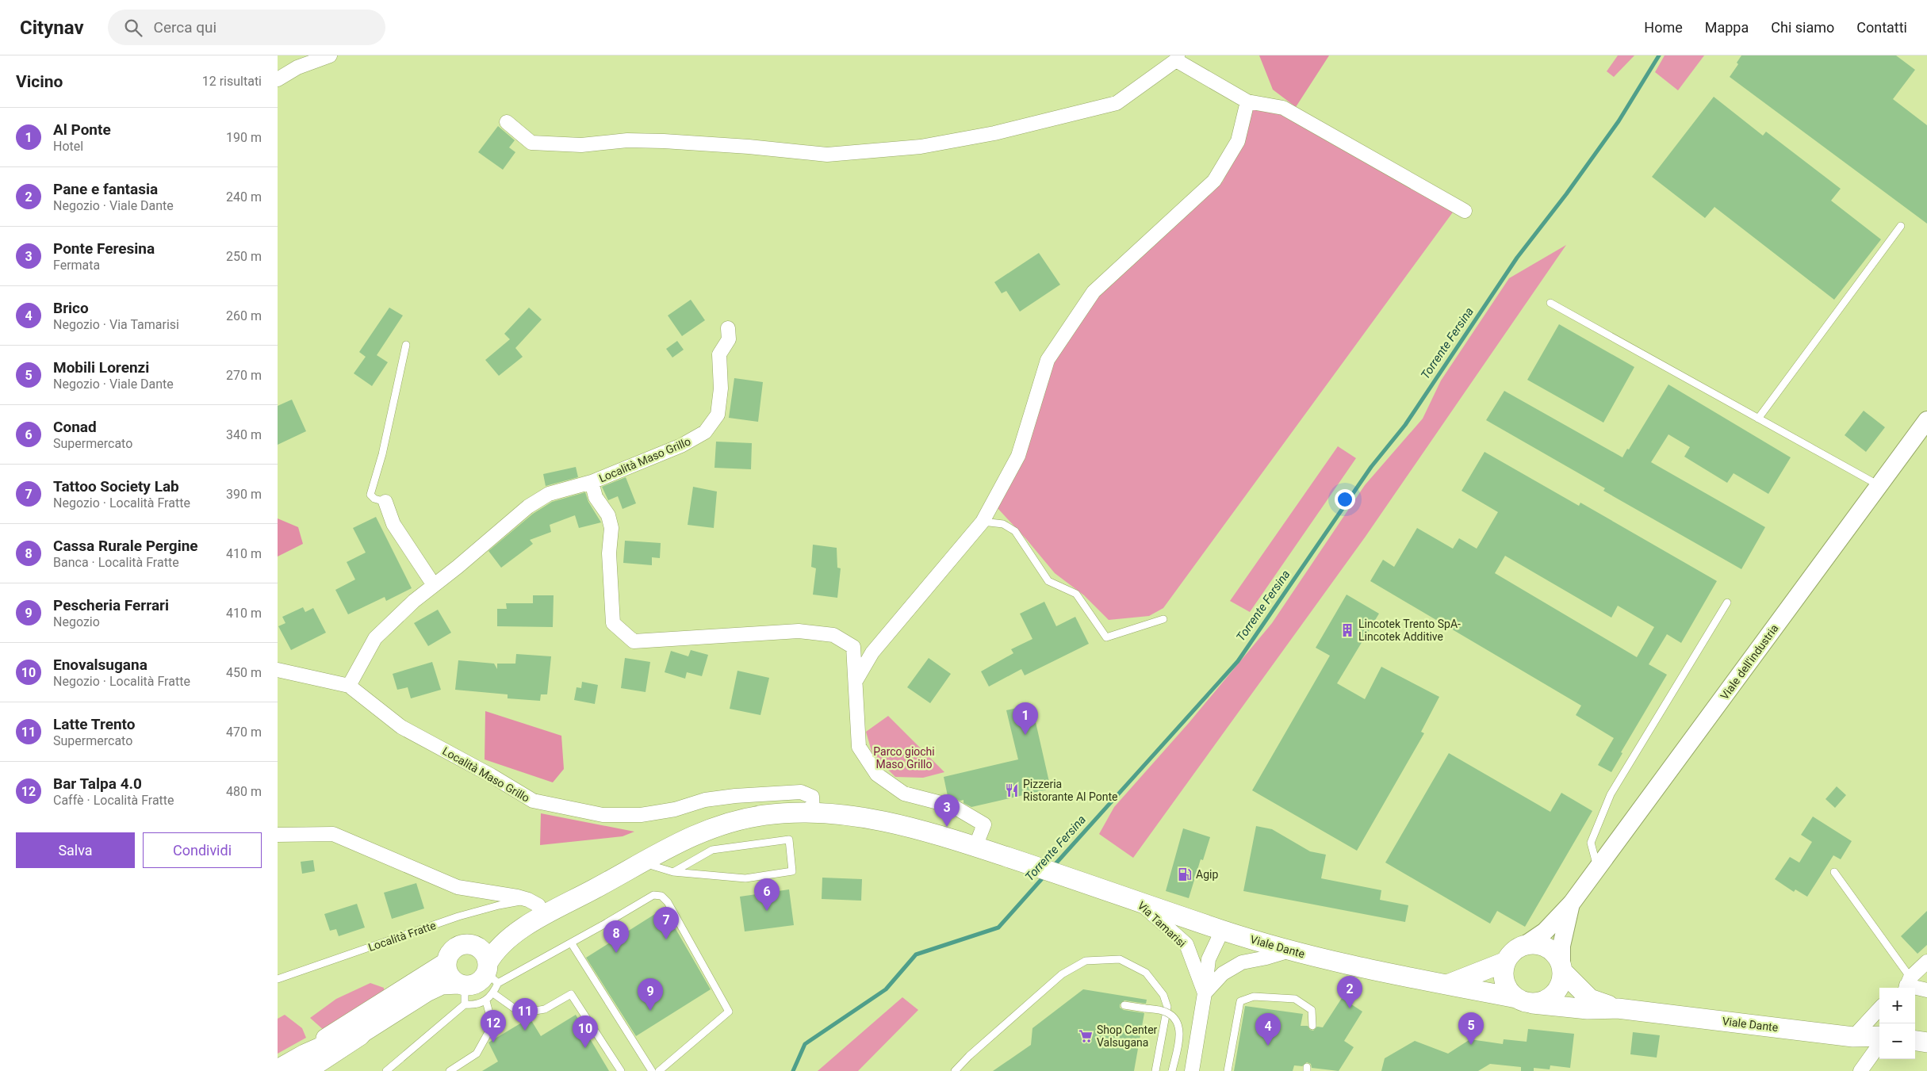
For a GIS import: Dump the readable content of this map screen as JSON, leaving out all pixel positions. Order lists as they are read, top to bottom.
{
  "streets": {
    "main road": ["Viale Dante"],
    "street": ["Località Maso Grillo", "Viale dell'industria", "Via Tamarisi"],
    "lane": ["Località Fratte"]
  },
  "crossings": [
    ["Località Maso Grillo", "Viale Dante"],
    ["Viale dell'industria", "Viale Dante"],
    ["Via Tamarisi", "Viale Dante"]
  ],
  "water": ["Torrente Fersina"],
  "parks": ["Parco giochi Maso Grillo"],
  "places": {
    "building": ["Lincotek Trento SpA- Lincotek Additive"],
    "restaurant": ["Pizzeria Ristorante Al Ponte"],
    "fuel station": ["Agip"],
    "supermarket": ["Shop Center Valsugana"]
  },
  "page": {
    "header": "Citynav",
    "search": "Cerca qui",
    "nav": [
      "Home",
      "Mappa",
      "Chi siamo",
      "Contatti"
    ],
    "heading": ["Vicino", "12 risultati"],
    "list": [
      {
        "mark": "1",
        "name": "Al Ponte",
        "note": "Hotel",
        "value": "190 m"
      },
      {
        "mark": "2",
        "name": "Pane e fantasia",
        "note": "Negozio · Viale Dante",
        "value": "240 m"
      },
      {
        "mark": "3",
        "name": "Ponte Feresina",
        "note": "Fermata",
        "value": "250 m"
      },
      {
        "mark": "4",
        "name": "Brico",
        "note": "Negozio · Via Tamarisi",
        "value": "260 m"
      },
      {
        "mark": "5",
        "name": "Mobili Lorenzi",
        "note": "Negozio · Viale Dante",
        "value": "270 m"
      },
      {
        "mark": "6",
        "name": "Conad",
        "note": "Supermercato",
        "value": "340 m"
      },
      {
        "mark": "7",
        "name": "Tattoo Society Lab",
        "note": "Negozio · Località Fratte",
        "value": "390 m"
      },
      {
        "mark": "8",
        "name": "Cassa Rurale Pergine",
        "note": "Banca · Località Fratte",
        "value": "410 m"
      },
      {
        "mark": "9",
        "name": "Pescheria Ferrari",
        "note": "Negozio",
        "value": "410 m"
      },
      {
        "mark": "10",
        "name": "Enovalsugana",
        "note": "Negozio · Località Fratte",
        "value": "450 m"
      },
      {
        "mark": "11",
        "name": "Latte Trento",
        "note": "Supermercato",
        "value": "470 m"
      },
      {
        "mark": "12",
        "name": "Bar Talpa 4.0",
        "note": "Caffè · Località Fratte",
        "value": "480 m"
      }
    ],
    "pins": [
      "1",
      "3",
      "6",
      "7",
      "8",
      "2",
      "9",
      "11",
      "12",
      "5",
      "4",
      "10"
    ],
    "buttons": ["Salva", "Condividi"],
    "map_buttons": ["+", "−"]
  }
}
